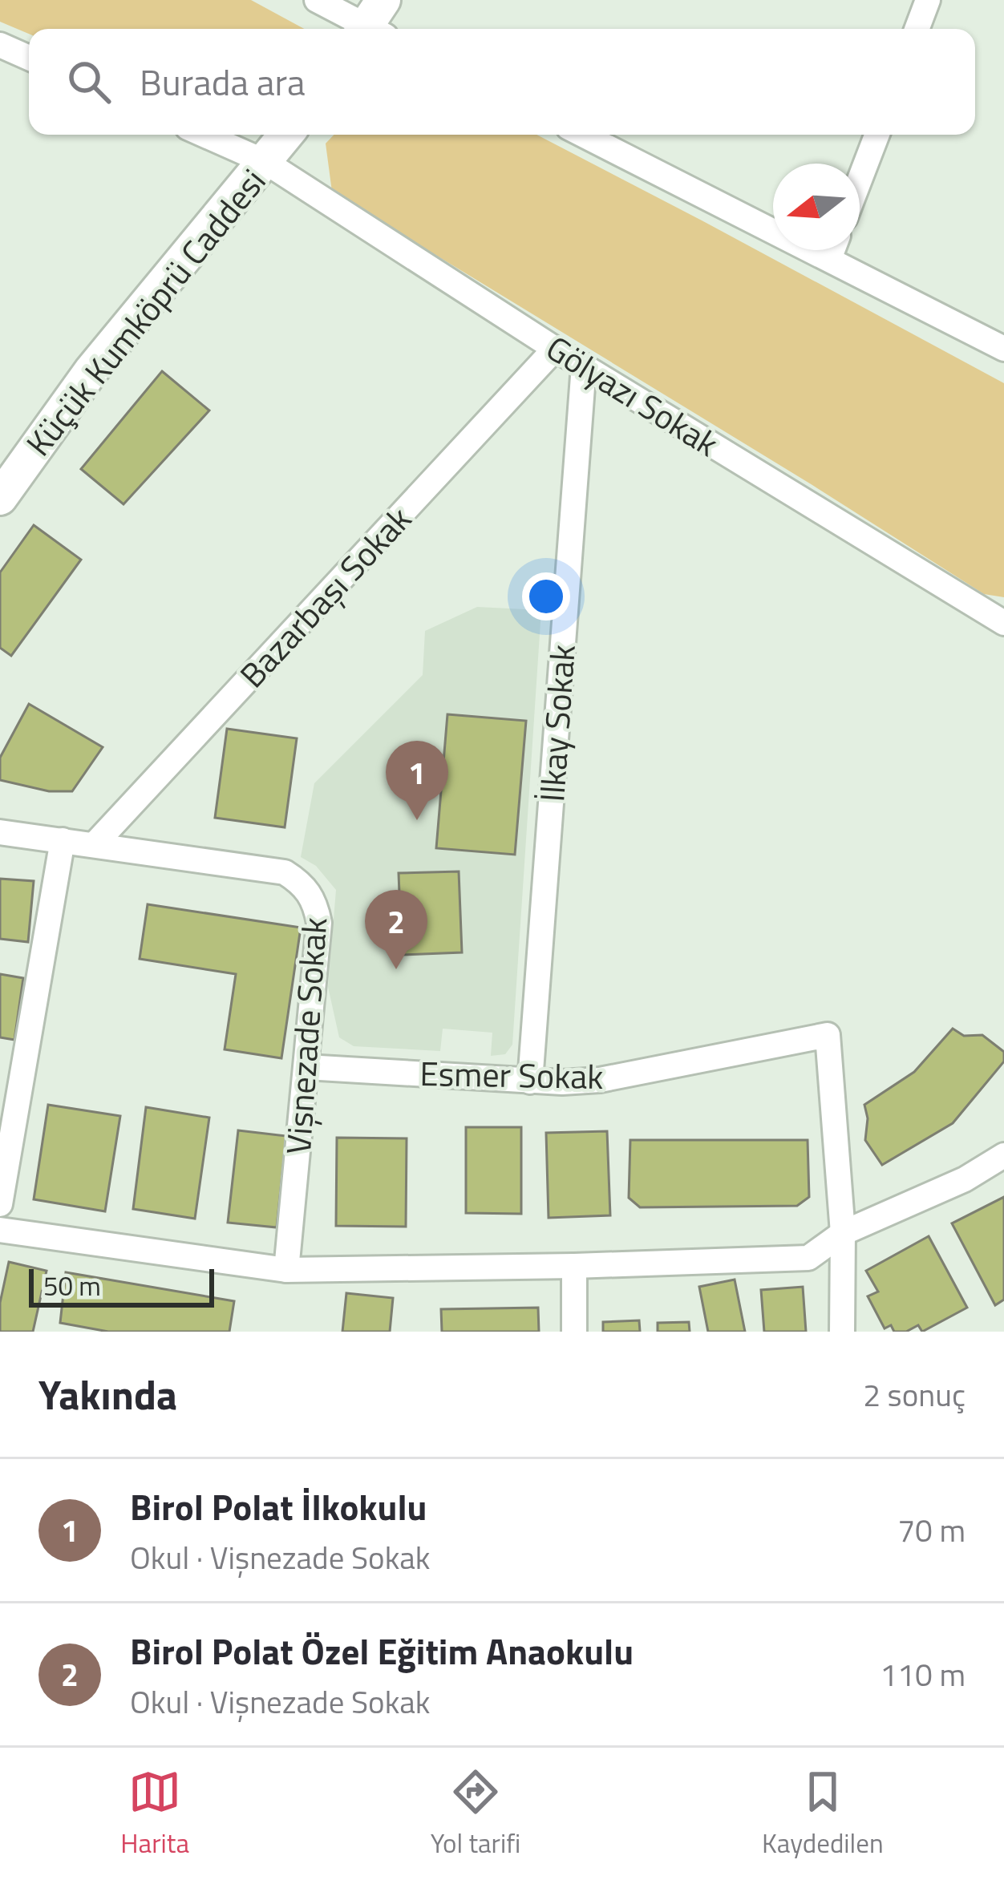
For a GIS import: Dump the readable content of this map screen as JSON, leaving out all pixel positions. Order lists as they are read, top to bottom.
{
  "streets": {
    "street": [
      "Küçük Kumköprü Caddesi",
      "Gölyazı Sokak",
      "Bazarbaşı Sokak",
      "İlkay Sokak",
      "Vişnezade Sokak",
      "Esmer Sokak"
    ]
  },
  "crossings": [
    ["Küçük Kumköprü Caddesi", "Gölyazı Sokak"],
    ["Gölyazı Sokak", "Bazarbaşı Sokak"],
    ["Gölyazı Sokak", "İlkay Sokak"],
    ["Bazarbaşı Sokak", "Vişnezade Sokak"],
    ["İlkay Sokak", "Esmer Sokak"],
    ["Vişnezade Sokak", "Esmer Sokak"]
  ],
  "scale_bar": "50 m",
  "north": "left",
  "page": {
    "search": "Burada ara",
    "pins": ["1", "2"],
    "scale": "50 m",
    "heading": ["Yakında", "2 sonuç"],
    "list": [
      {
        "mark": "1",
        "name": "Birol Polat İlkokulu",
        "note": "Okul · Vişnezade Sokak",
        "value": "70 m"
      },
      {
        "mark": "2",
        "name": "Birol Polat Özel Eğitim Anaokulu",
        "note": "Okul · Vişnezade Sokak",
        "value": "110 m"
      }
    ],
    "nav": ["Harita", "Yol tarifi", "Kaydedilen"]
  }
}
